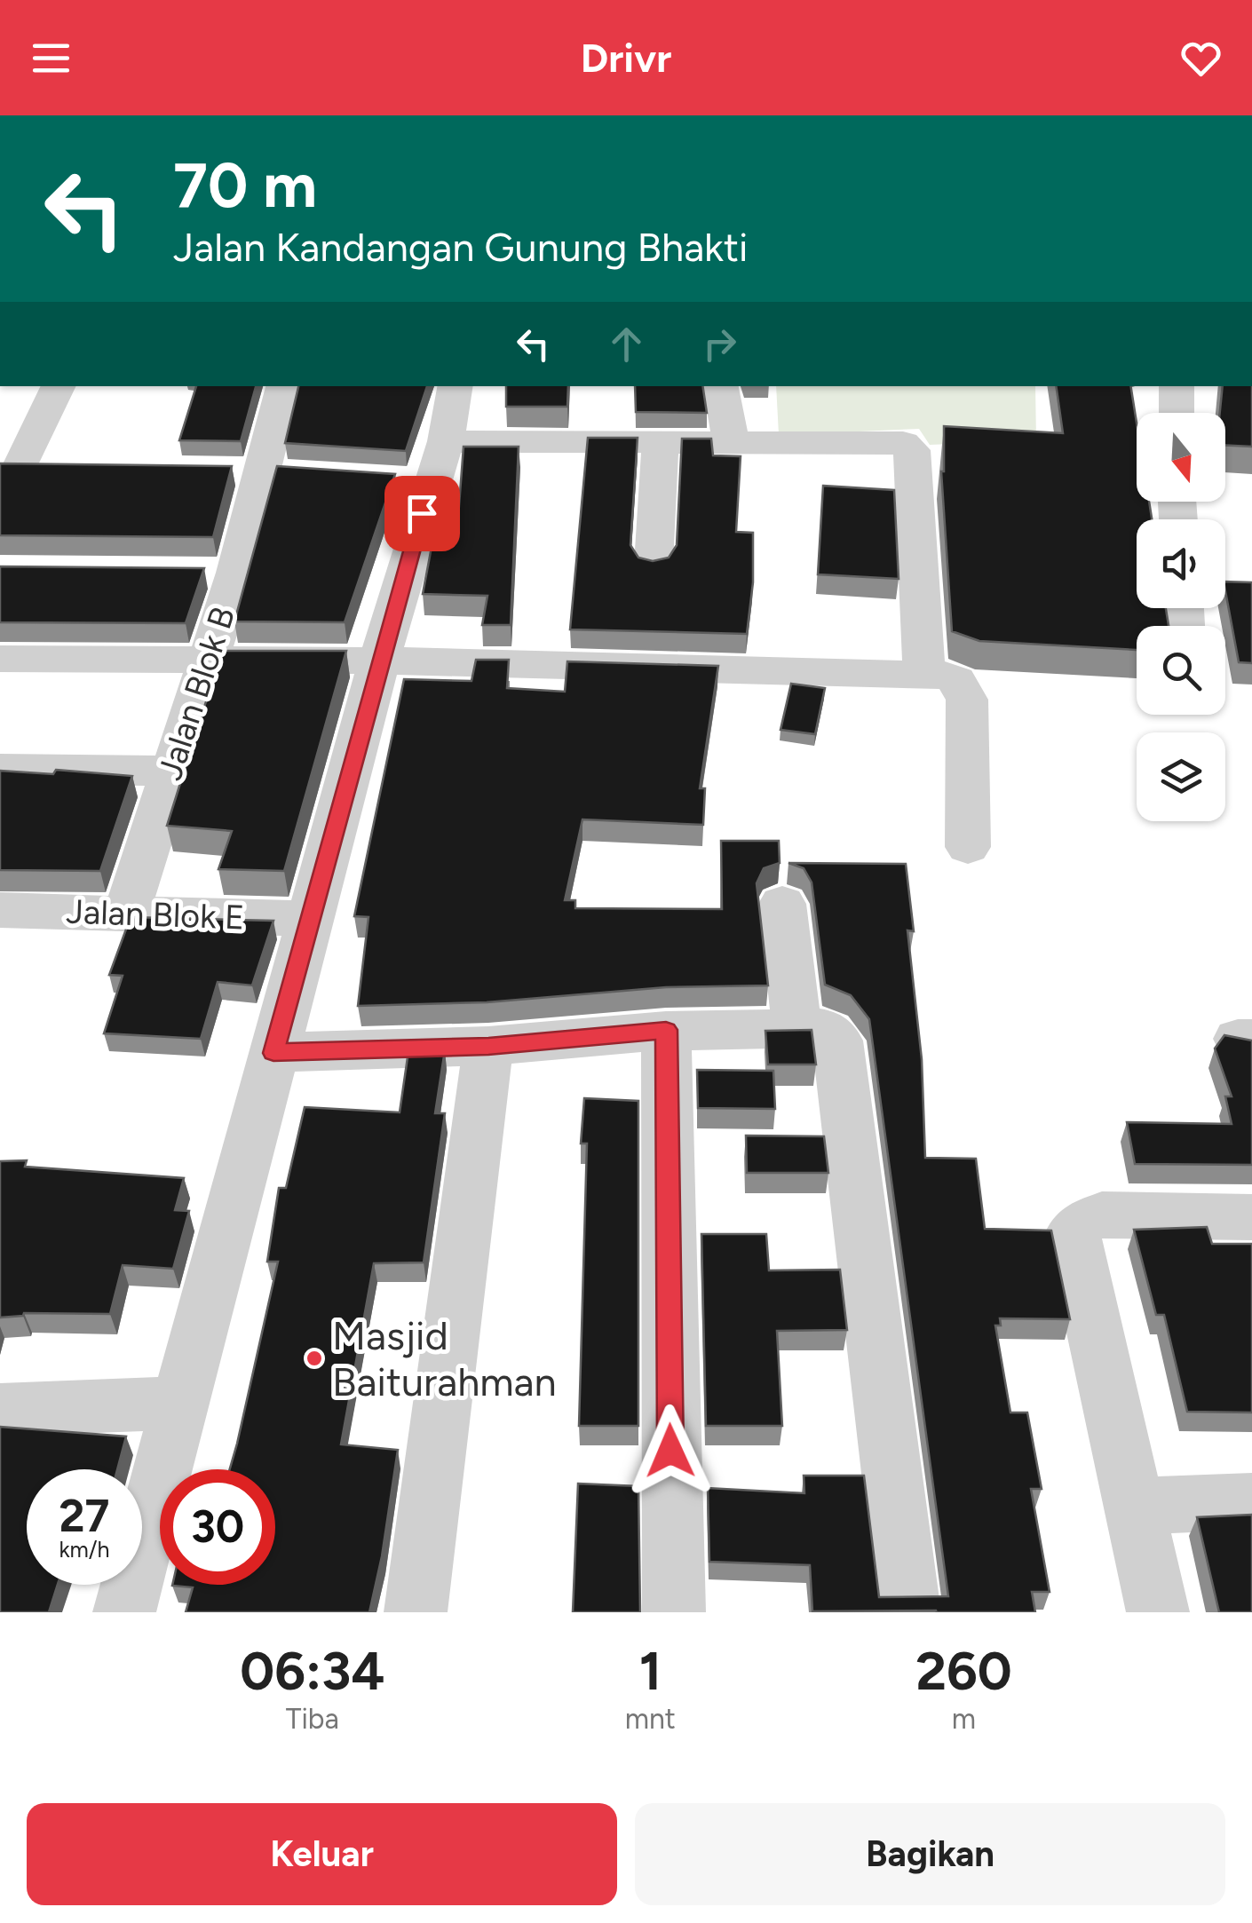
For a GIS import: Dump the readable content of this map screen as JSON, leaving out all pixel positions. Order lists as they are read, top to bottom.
{
  "streets": {
    "street": ["Jalan Blok B", "Jalan Blok E"]
  },
  "crossings": [
    ["Jalan Blok B", "Jalan Blok E"]
  ],
  "places": ["Masjid Baiturahman"],
  "north": "bottom",
  "page": {
    "header": "Drivr",
    "turn": ["70 m", "Jalan Kandangan Gunung Bhakti"],
    "speed": "27 km/h",
    "limit": "30",
    "eta": [
      "06:34",
      "Tiba",
      "1",
      "mnt",
      "260",
      "m"
    ],
    "buttons": ["Keluar", "Bagikan"]
  }
}
